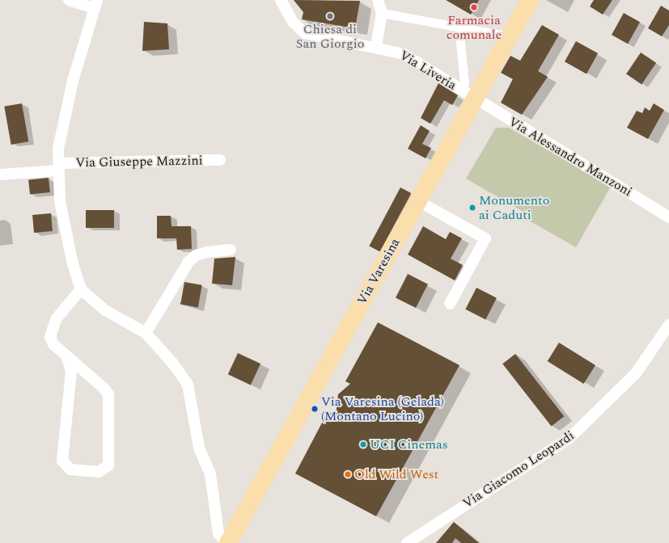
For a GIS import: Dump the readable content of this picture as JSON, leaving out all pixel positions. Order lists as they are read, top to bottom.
{
  "streets": {
    "main road": ["Via Varesina"],
    "street": [
      "Via Liveria",
      "Via Alessandro Manzoni",
      "Via Giuseppe Mazzini",
      "Via Giacomo Leopardi"
    ]
  },
  "crossings": [
    ["Via Liveria", "Via Alessandro Manzoni"],
    ["Via Liveria", "Via Varesina"],
    ["Via Alessandro Manzoni", "Via Varesina"]
  ],
  "places": [
    "Farmacia comunale",
    "Chiesa di San Giorgio",
    "Monumento ai Caduti",
    "Via Varesina (Gelada) (Montano Lucino)",
    "UCI Cinemas",
    "Old Wild West"
  ]
}
